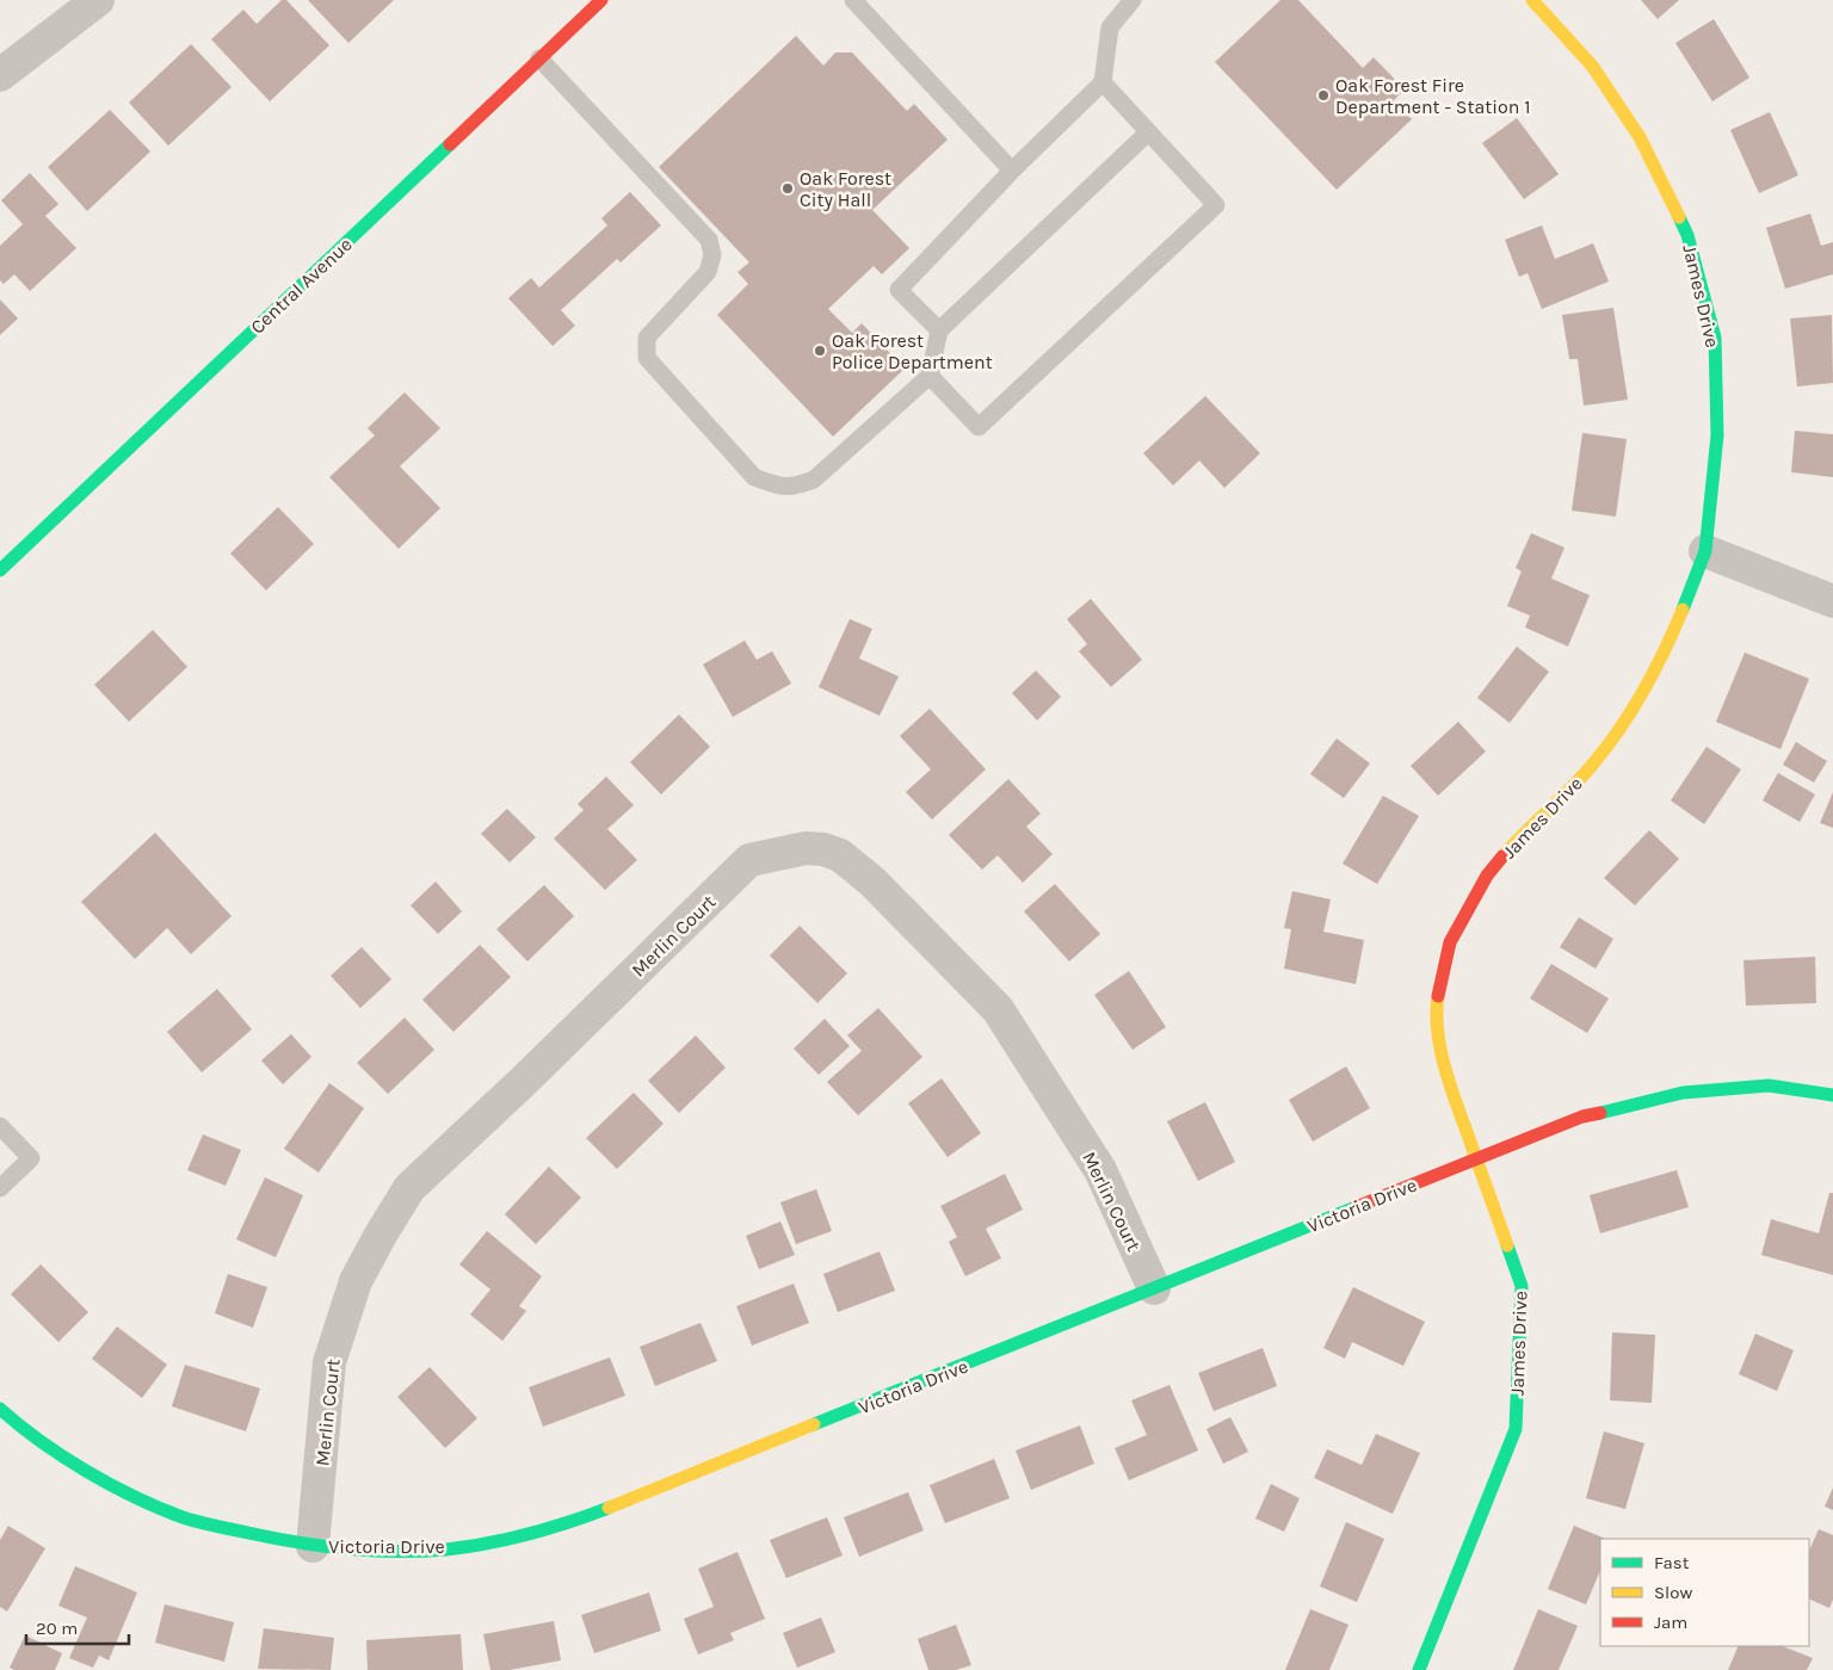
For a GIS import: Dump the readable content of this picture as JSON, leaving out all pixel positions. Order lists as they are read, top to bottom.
{
  "streets": {
    "street": [
      "Central Avenue",
      "James Drive",
      "Merlin Court",
      "Victoria Drive"
    ]
  },
  "crossings": [
    ["James Drive", "Victoria Drive"],
    ["Merlin Court", "Victoria Drive"]
  ],
  "places": ["Oak Forest Fire Department - Station 1", "Oak Forest City Hall", "Oak Forest Police Department"],
  "legend": ["Fast", "Slow", "Jam"],
  "scale_bar": "20 m"
}
